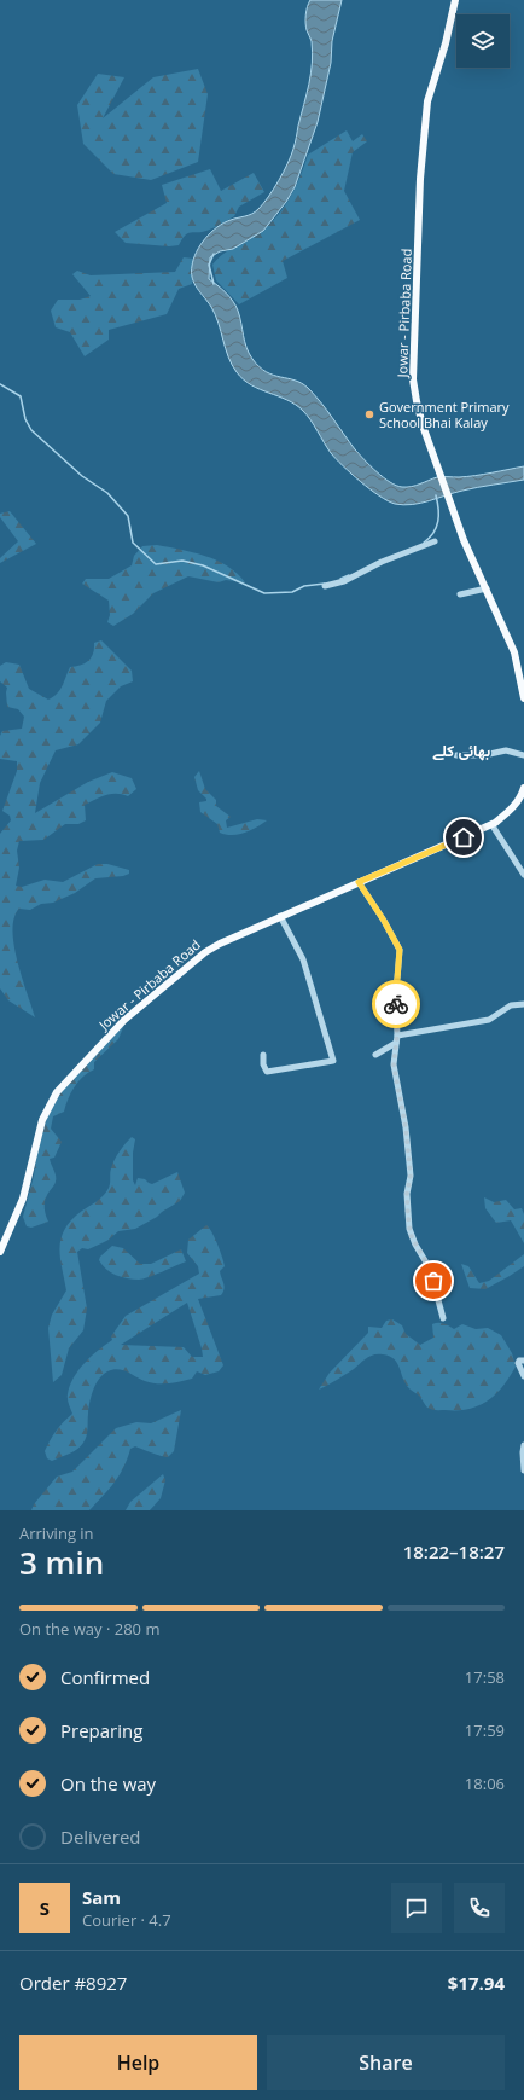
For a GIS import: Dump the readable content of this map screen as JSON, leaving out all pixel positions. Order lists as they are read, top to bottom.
{
  "streets": {
    "main road": ["Jowar - Pirbaba Road"]
  },
  "districts": ["بھائی كلے"],
  "places": ["Government Primary School Bhai Kalay"],
  "page": {
    "heading": ["3 min", "Arriving in", "18:22–18:27"],
    "panel": [
      "Sam",
      "Courier · 4.7",
      "Order #8927",
      "$17.94"
    ],
    "bar": "On the way · 280 m",
    "list": [
      ["Confirmed", "17:58"],
      ["Preparing", "17:59"],
      ["On the way", "18:06"],
      "Delivered"
    ],
    "round": "S",
    "buttons": ["Help", "Share"]
  }
}
